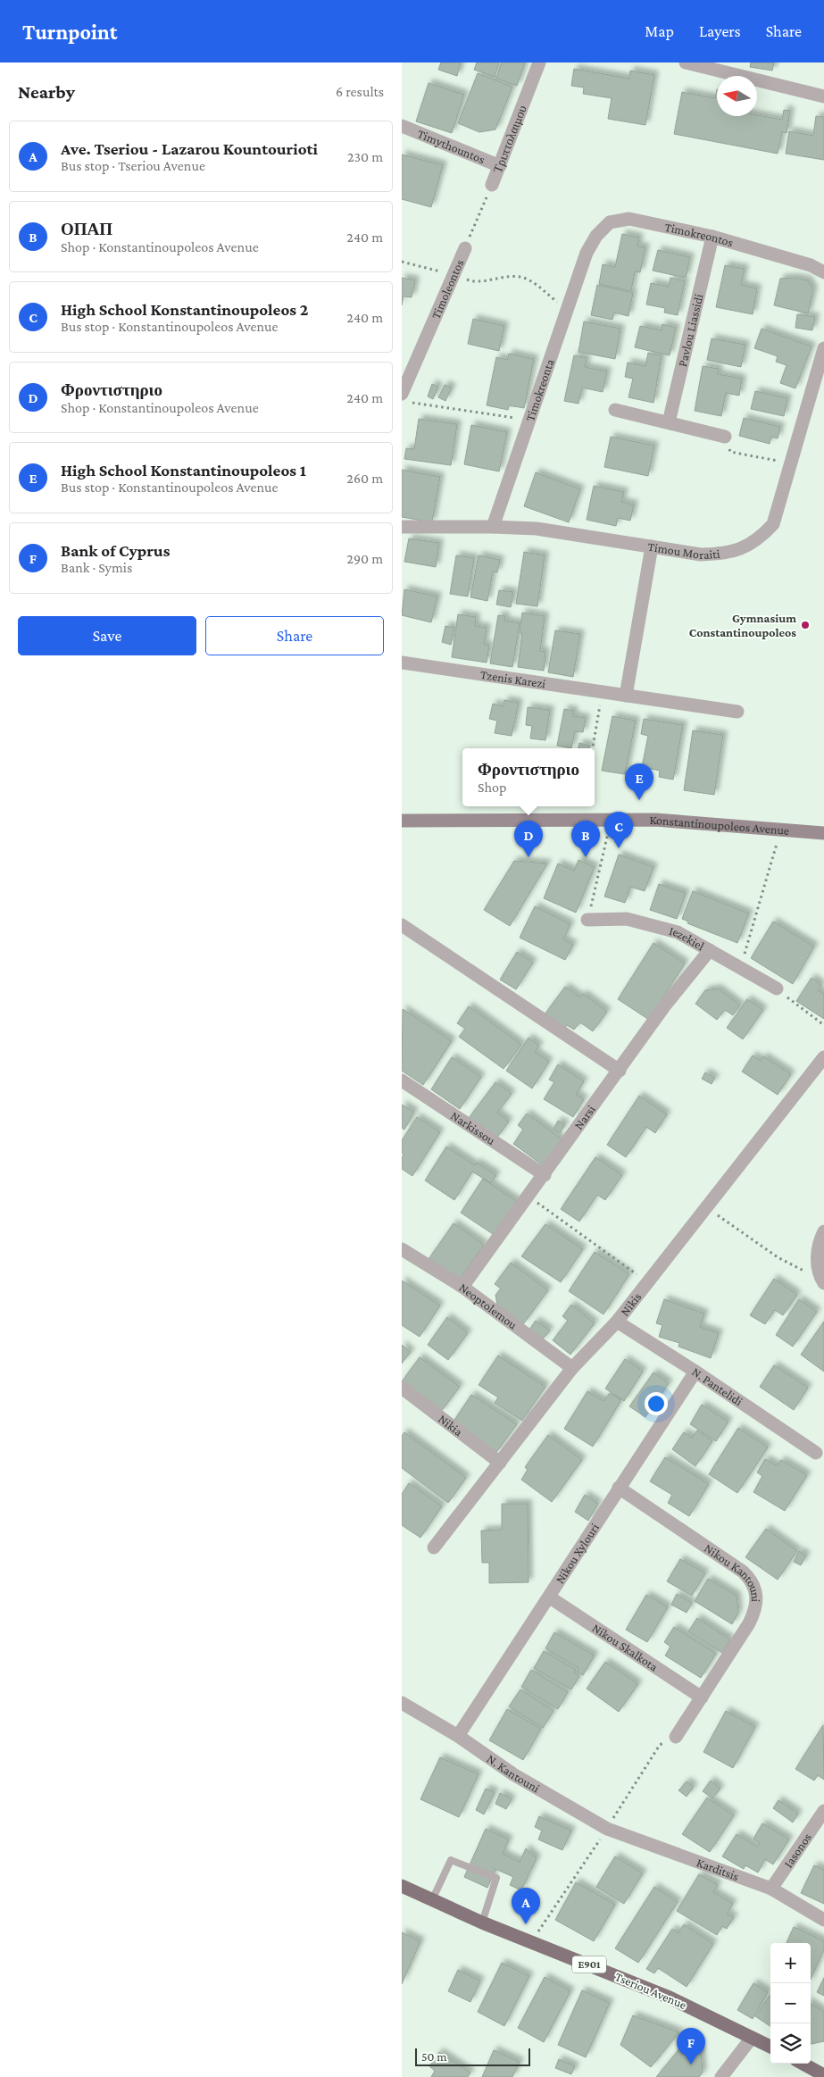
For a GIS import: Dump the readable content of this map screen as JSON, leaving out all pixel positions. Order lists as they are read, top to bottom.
{
  "streets": {
    "main road": ["E901", "Tseriou Avenue"],
    "street": [
      "Τριπτολαιμου",
      "Timythountos",
      "Timokreontos",
      "Timoleontos",
      "Pavlou Liassidi",
      "Timokreonta",
      "Timou Moraiti",
      "Tzenis Karezi",
      "Konstantinoupoleos Avenue",
      "Iezekiel",
      "Narsi",
      "Narkissou",
      "Nikis",
      "Neoptolemou",
      "N. Pantelidi",
      "Nikia",
      "Nikou Xylouri",
      "Nikou Kantouni",
      "Nikou Skalkota",
      "N. Kantouni",
      "Iasonos",
      "Karditsis"
    ]
  },
  "crossings": [
    ["Τριπτολαιμου", "Timythountos"],
    ["Τριπτολαιμου", "Timoleontos"],
    ["Timokreontos", "Pavlou Liassidi"],
    ["Timokreontos", "Timokreonta"],
    ["Timokreonta", "Timou Moraiti"],
    ["Iezekiel", "Narsi"],
    ["Narsi", "Narkissou"],
    ["Narsi", "Neoptolemou"],
    ["Nikis", "Neoptolemou"],
    ["Nikis", "N. Pantelidi"],
    ["Nikis", "Nikia"],
    ["N. Pantelidi", "Nikou Xylouri"],
    ["Nikou Xylouri", "Nikou Kantouni"],
    ["Nikou Xylouri", "Nikou Skalkota"],
    ["Nikou Xylouri", "N. Kantouni"],
    ["Nikou Kantouni", "Nikou Skalkota"],
    ["N. Kantouni", "Karditsis"],
    ["Iasonos", "Karditsis"]
  ],
  "places": ["Gymnasium Constantinoupoleos"],
  "scale_bar": "50 m",
  "north": "left",
  "page": {
    "header": "Turnpoint",
    "nav": ["Map", "Layers", "Share"],
    "heading": ["Nearby", "6 results"],
    "list": [
      {
        "mark": "A",
        "name": "Ave. Tseriou - Lazarou Kountourioti",
        "note": "Bus stop · Tseriou Avenue",
        "value": "230 m"
      },
      {
        "mark": "B",
        "name": "ΟΠΑΠ",
        "note": "Shop · Konstantinoupoleos Avenue",
        "value": "240 m"
      },
      {
        "mark": "C",
        "name": "High School Konstantinoupoleos 2",
        "note": "Bus stop · Konstantinoupoleos Avenue",
        "value": "240 m"
      },
      {
        "mark": "D",
        "name": "Φροντιστηριο",
        "note": "Shop · Konstantinoupoleos Avenue",
        "value": "240 m"
      },
      {
        "mark": "E",
        "name": "High School Konstantinoupoleos 1",
        "note": "Bus stop · Konstantinoupoleos Avenue",
        "value": "260 m"
      },
      {
        "mark": "F",
        "name": "Bank of Cyprus",
        "note": "Bank · Symis",
        "value": "290 m"
      }
    ],
    "buttons": ["Save", "Share"],
    "popup": ["Φροντιστηριο", "Shop"],
    "pins": [
      "E",
      "C",
      "B",
      "D",
      "A",
      "F"
    ],
    "map_buttons": ["+", "−"],
    "scale": "50 m"
  }
}
